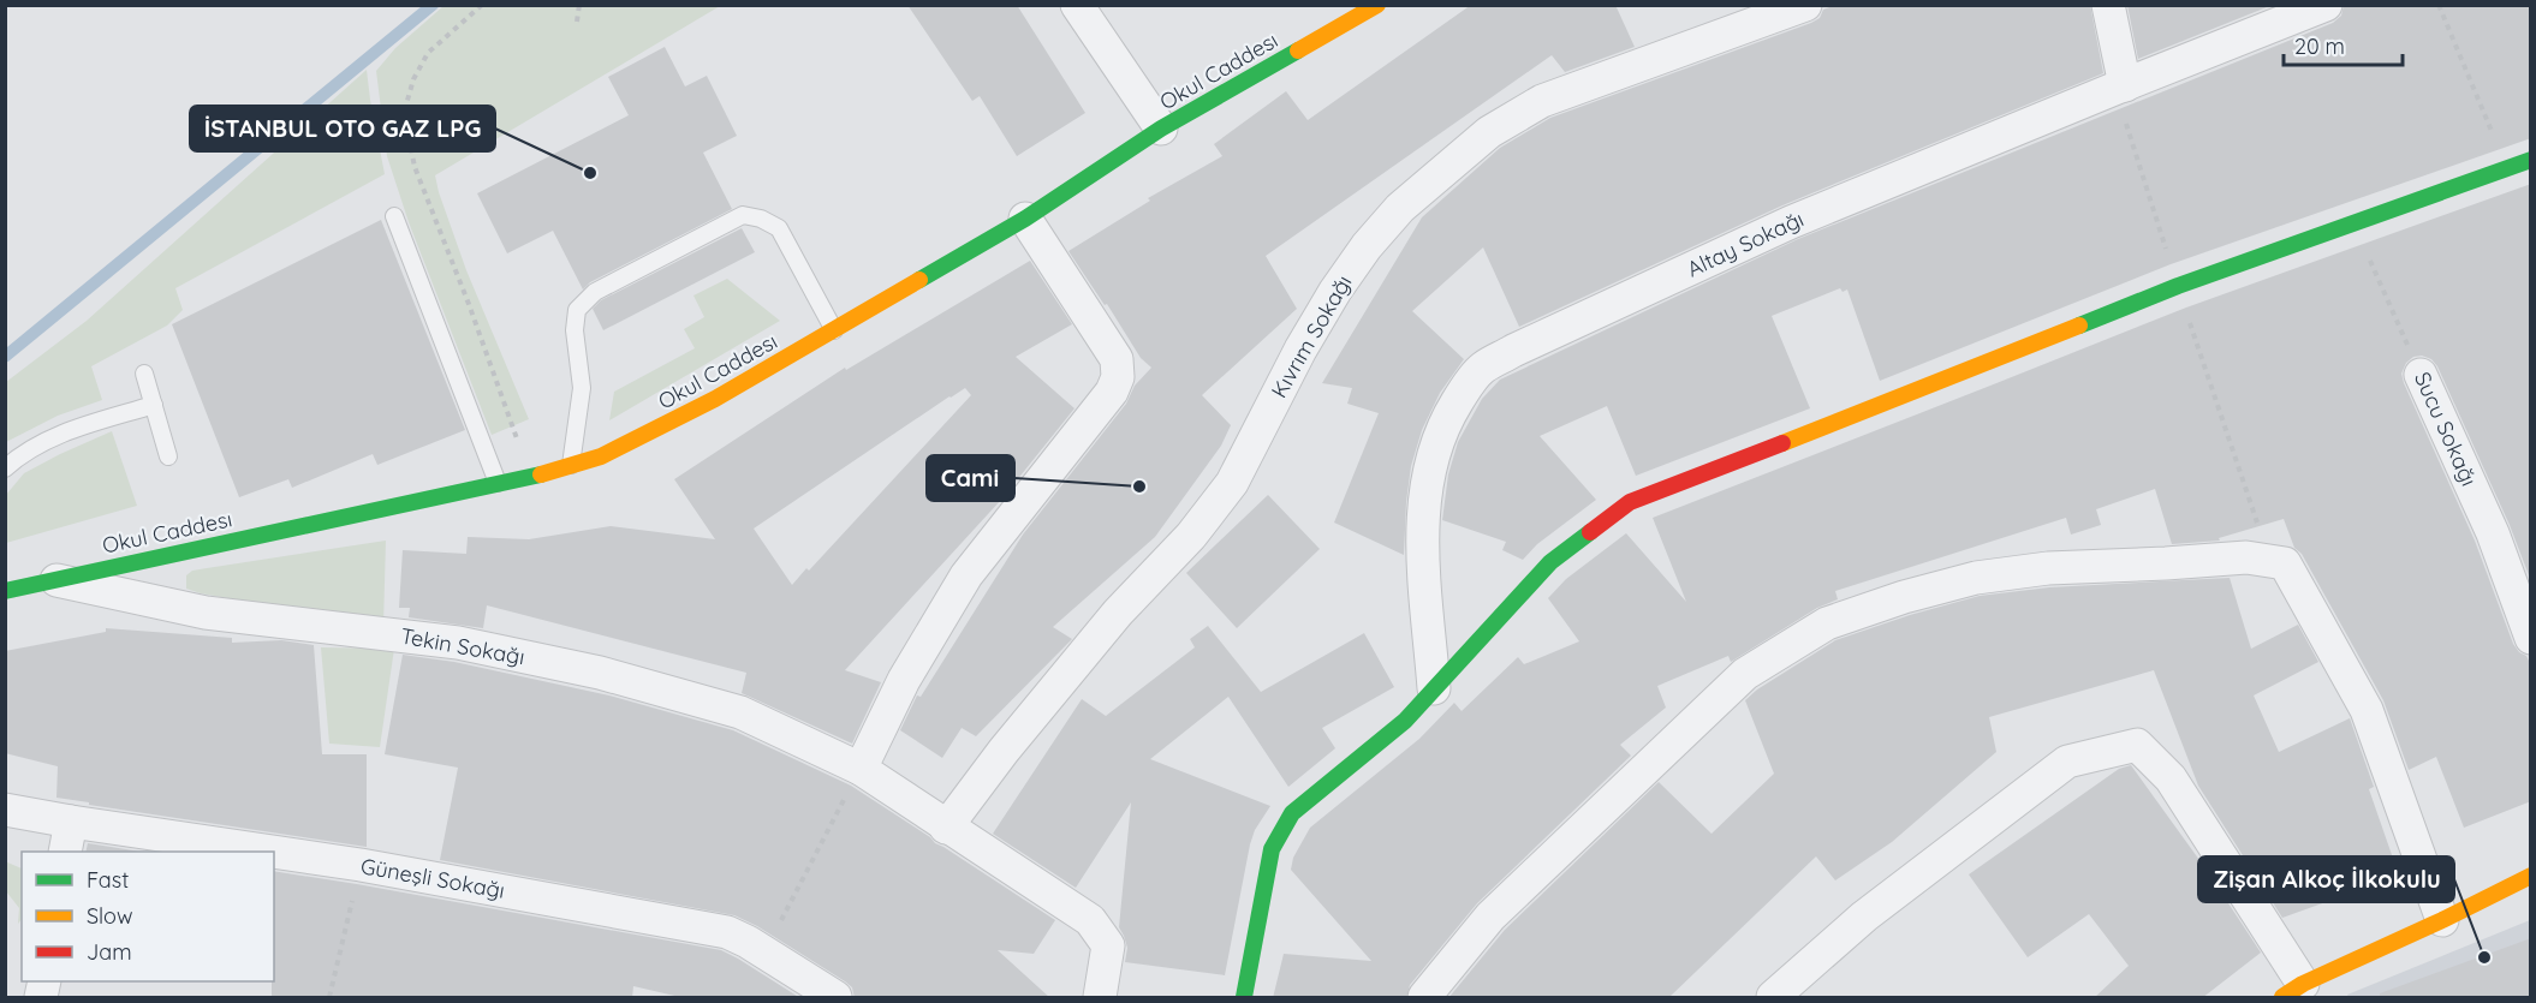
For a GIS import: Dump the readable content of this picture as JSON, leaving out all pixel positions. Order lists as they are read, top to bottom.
{
  "streets": {
    "main road": ["Okul Caddesı"],
    "street": [
      "Altay Sokağı",
      "Kıvrım Sokağı",
      "Sucu Sokağı",
      "Tekin Sokağı",
      "Güneşli Sokağı"
    ]
  },
  "crossings": [
    ["Okul Caddesı", "Tekin Sokağı"],
    ["Kıvrım Sokağı", "Tekin Sokağı"]
  ],
  "places": ["İSTANBUL OTO GAZ LPG", "Cami", "Zişan Alkoç İlkokulu"],
  "legend": ["Fast", "Slow", "Jam"],
  "scale_bar": "20 m"
}
